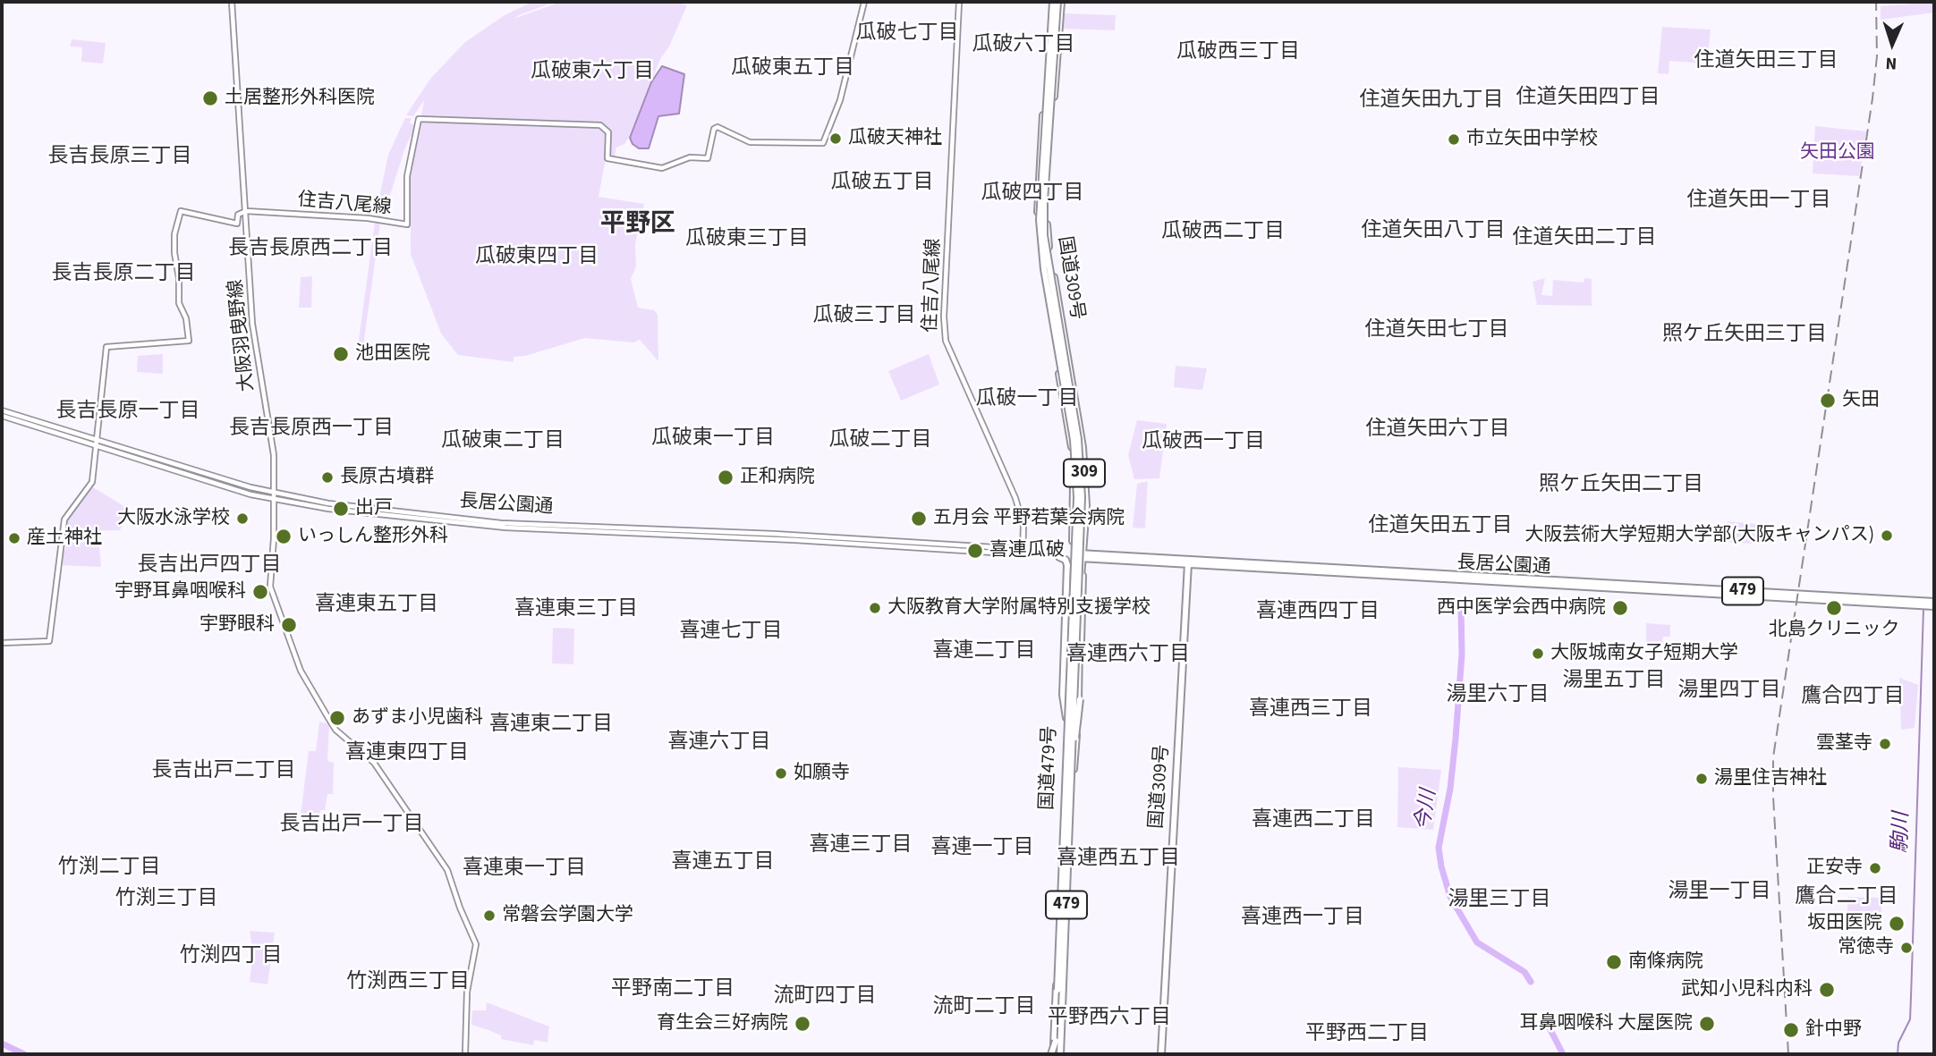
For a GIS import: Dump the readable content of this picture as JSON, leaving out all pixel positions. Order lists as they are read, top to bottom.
{
  "streets": {
    "highway": [
      "国道309号",
      "309",
      "長居公園通",
      "479",
      "国道479号"
    ],
    "main road": ["住吉八尾線", "大阪羽曳野線"]
  },
  "crossings": [
    ["住吉八尾線", "大阪羽曳野線"],
    ["住吉八尾線", "長居公園通"],
    ["国道309号", "長居公園通"],
    ["国道309号", "国道479号"],
    ["大阪羽曳野線", "長居公園通"],
    ["長居公園通", "国道479号"],
    ["479", "国道479号"]
  ],
  "districts": [
    "瓜破七丁目",
    "瓜破六丁目",
    "瓜破西三丁目",
    "住道矢田三丁目",
    "瓜破東五丁目",
    "瓜破東六丁目",
    "住道矢田四丁目",
    "住道矢田九丁目",
    "長吉長原三丁目",
    "瓜破五丁目",
    "瓜破四丁目",
    "住道矢田一丁目",
    "平野区",
    "住道矢田八丁目",
    "瓜破西二丁目",
    "住道矢田二丁目",
    "瓜破東三丁目",
    "長吉長原西二丁目",
    "瓜破東四丁目",
    "長吉長原二丁目",
    "瓜破三丁目",
    "住道矢田七丁目",
    "照ケ丘矢田三丁目",
    "瓜破一丁目",
    "長吉長原一丁目",
    "長吉長原西一丁目",
    "住道矢田六丁目",
    "瓜破東一丁目",
    "瓜破二丁目",
    "瓜破東二丁目",
    "瓜破西一丁目",
    "照ケ丘矢田二丁目",
    "住道矢田五丁目",
    "長吉出戸四丁目",
    "喜連東五丁目",
    "喜連東三丁目",
    "喜連西四丁目",
    "喜連七丁目",
    "喜連二丁目",
    "喜連西六丁目",
    "湯里五丁目",
    "湯里四丁目",
    "湯里六丁目",
    "鷹合四丁目",
    "喜連西三丁目",
    "喜連東二丁目",
    "喜連六丁目",
    "喜連東四丁目",
    "長吉出戸二丁目",
    "喜連西二丁目",
    "長吉出戸一丁目",
    "喜連三丁目",
    "喜連一丁目",
    "喜連西五丁目",
    "喜連五丁目",
    "竹渕二丁目",
    "喜連東一丁目",
    "湯里一丁目",
    "鷹合二丁目",
    "竹渕三丁目",
    "湯里三丁目",
    "喜連西一丁目",
    "竹渕四丁目",
    "竹渕西三丁目",
    "平野南二丁目",
    "流町四丁目",
    "流町二丁目",
    "平野西六丁目",
    "平野西二丁目"
  ],
  "water": ["今川", "駒川"],
  "parks": ["矢田公園"],
  "places": [
    "土居整形外科医院",
    "瓜破天神社",
    "市立矢田中学校",
    "池田医院",
    "矢田",
    "長原古墳群",
    "正和病院",
    "出戸",
    "大阪水泳学校",
    "五月会 平野若葉会病院",
    "大阪芸術大学短期大学部(大阪キャンパス)",
    "いっしん整形外科",
    "産土神社",
    "喜連瓜破",
    "宇野耳鼻咽喉科",
    "大阪教育大学附属特別支援学校",
    "西中医学会西中病院",
    "北島クリニック",
    "宇野眼科",
    "大阪城南女子短期大学",
    "あずま小児歯科",
    "雲茎寺",
    "如願寺",
    "湯里住吉神社",
    "正安寺",
    "常磐会学園大学",
    "坂田医院",
    "常徳寺",
    "南條病院",
    "武知小児科内科",
    "育生会三好病院",
    "耳鼻咽喉科 大屋医院",
    "針中野"
  ],
  "north": "bottom"
}
